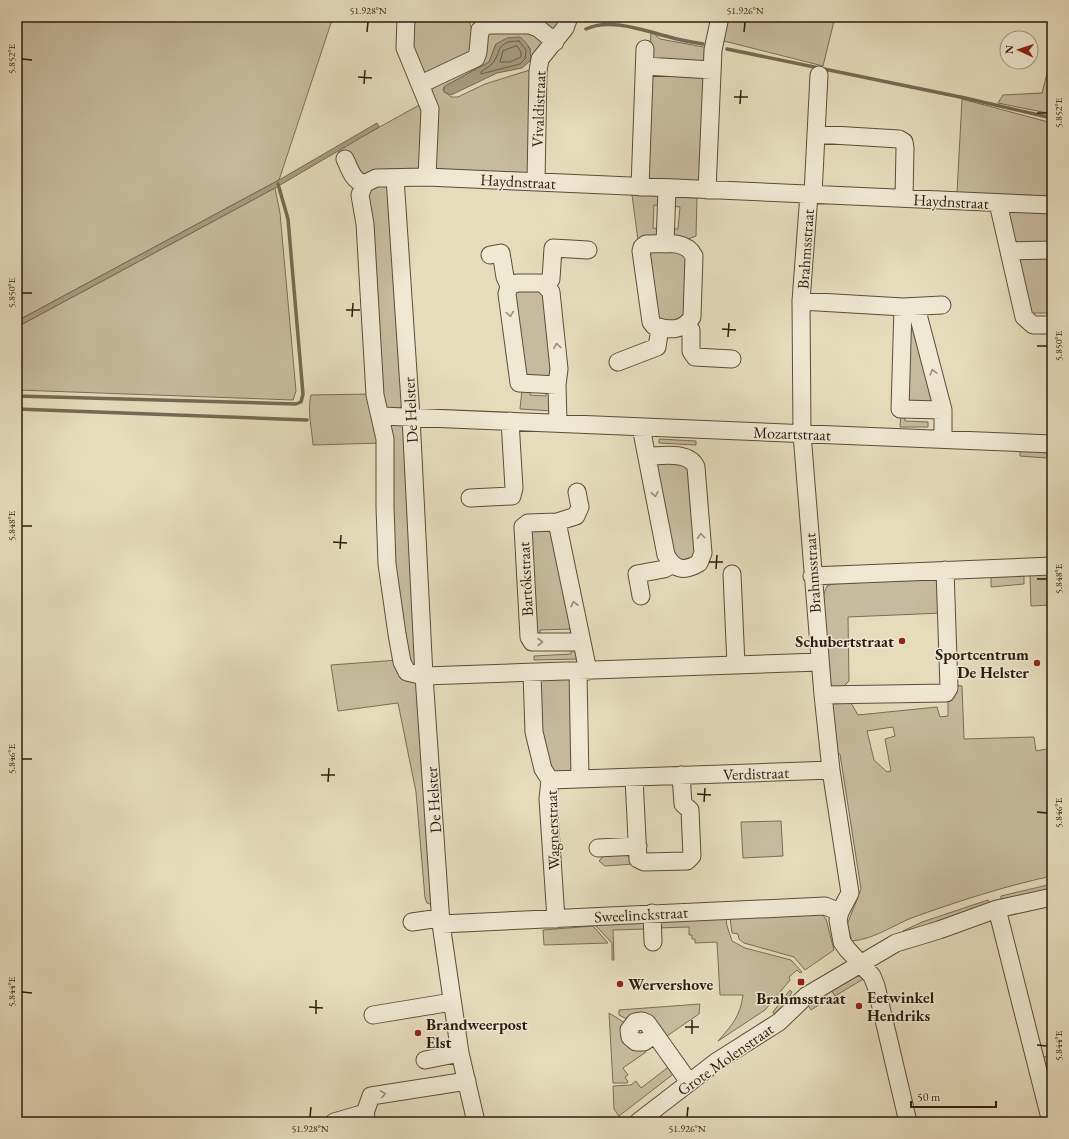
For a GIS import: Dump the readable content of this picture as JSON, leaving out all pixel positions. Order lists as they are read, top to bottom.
{
  "streets": {
    "street": [
      "Vivaldistraat",
      "Haydnstraat",
      "Brahmsstraat",
      "De Helster",
      "Mozartstraat",
      "Bartókstraat",
      "Verdistraat",
      "Wagnerstraat",
      "Sweelinckstraat",
      "Grote Molenstraat"
    ]
  },
  "crossings": [
    ["Vivaldistraat", "Haydnstraat"],
    ["Haydnstraat", "Brahmsstraat"],
    ["Haydnstraat", "De Helster"],
    ["Brahmsstraat", "Mozartstraat"],
    ["Brahmsstraat", "Verdistraat"],
    ["Brahmsstraat", "Sweelinckstraat"],
    ["Brahmsstraat", "Grote Molenstraat"],
    ["De Helster", "Mozartstraat"],
    ["De Helster", "Sweelinckstraat"],
    ["Verdistraat", "Wagnerstraat"],
    ["Wagnerstraat", "Sweelinckstraat"]
  ],
  "places": {
    "other": [
      "Schubertstraat",
      "Sportcentrum De Helster",
      "Wervershove",
      "Eetwinkel Hendriks",
      "Brandweerpost Elst"
    ],
    "transit": ["Brahmsstraat"]
  },
  "scale_bar": "50 m",
  "north": "left",
  "coordinates": [
    "51.928°N",
    "51.926°N",
    "5.852°E",
    "5.850°E",
    "5.848°E",
    "5.846°E",
    "5.844°E"
  ]
}
